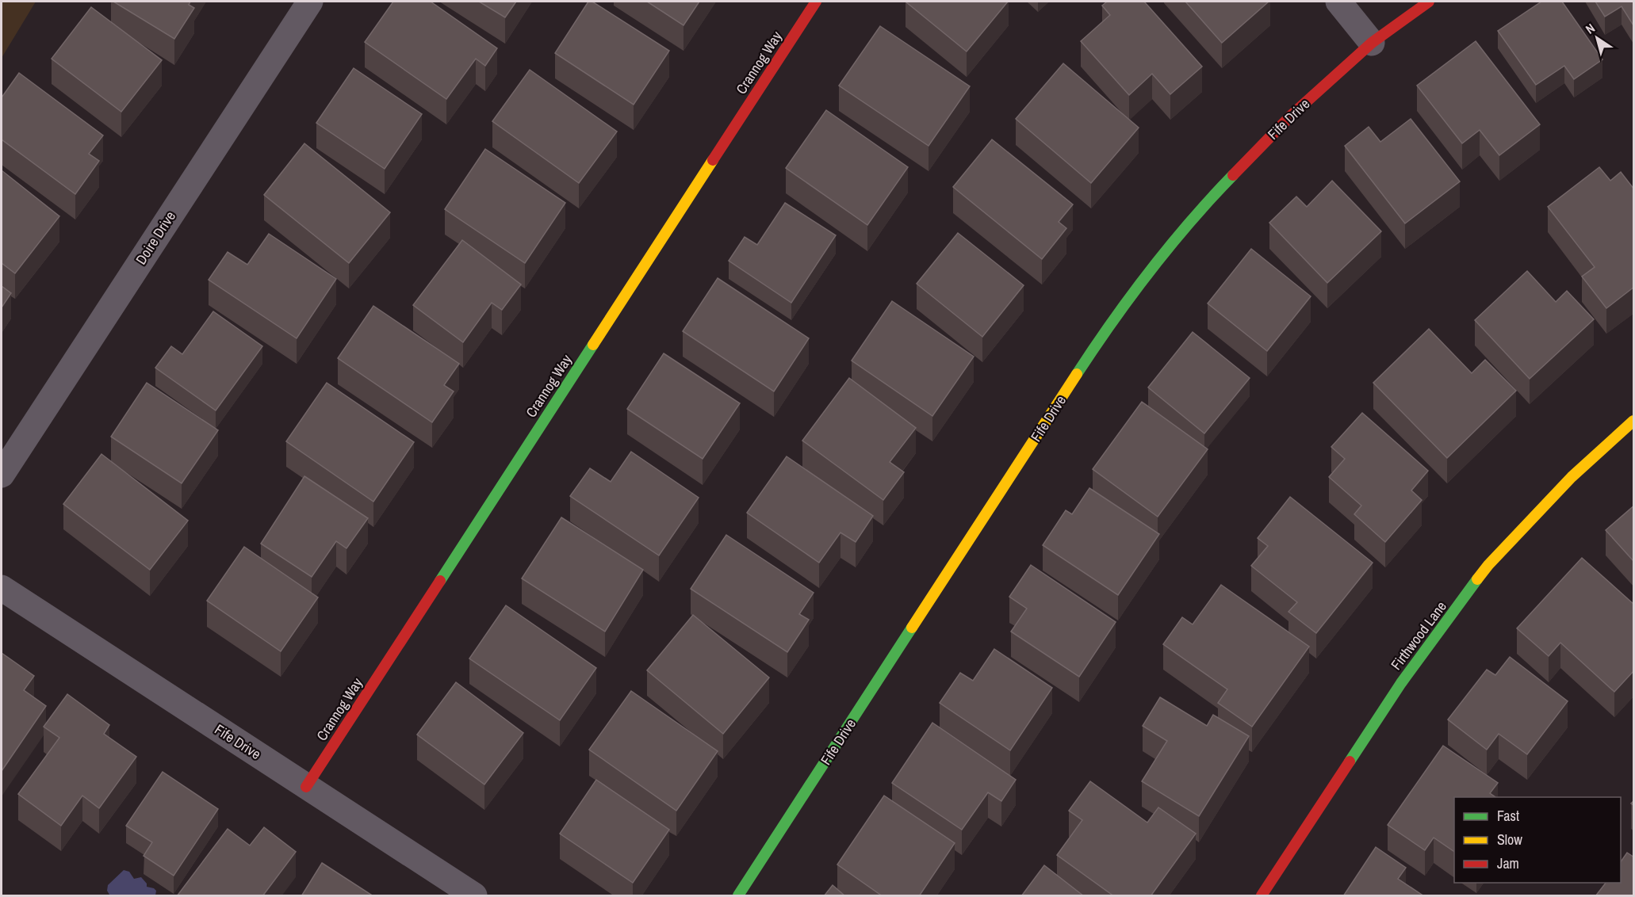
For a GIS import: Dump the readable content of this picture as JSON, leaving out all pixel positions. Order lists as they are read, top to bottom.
{
  "streets": {
    "street": [
      "Crannog Way",
      "Fife Drive",
      "Doire Drive",
      "Firthwood Lane"
    ]
  },
  "crossings": [
    ["Crannog Way", "Fife Drive"]
  ],
  "legend": ["Fast", "Slow", "Jam"],
  "north": "top left"
}
